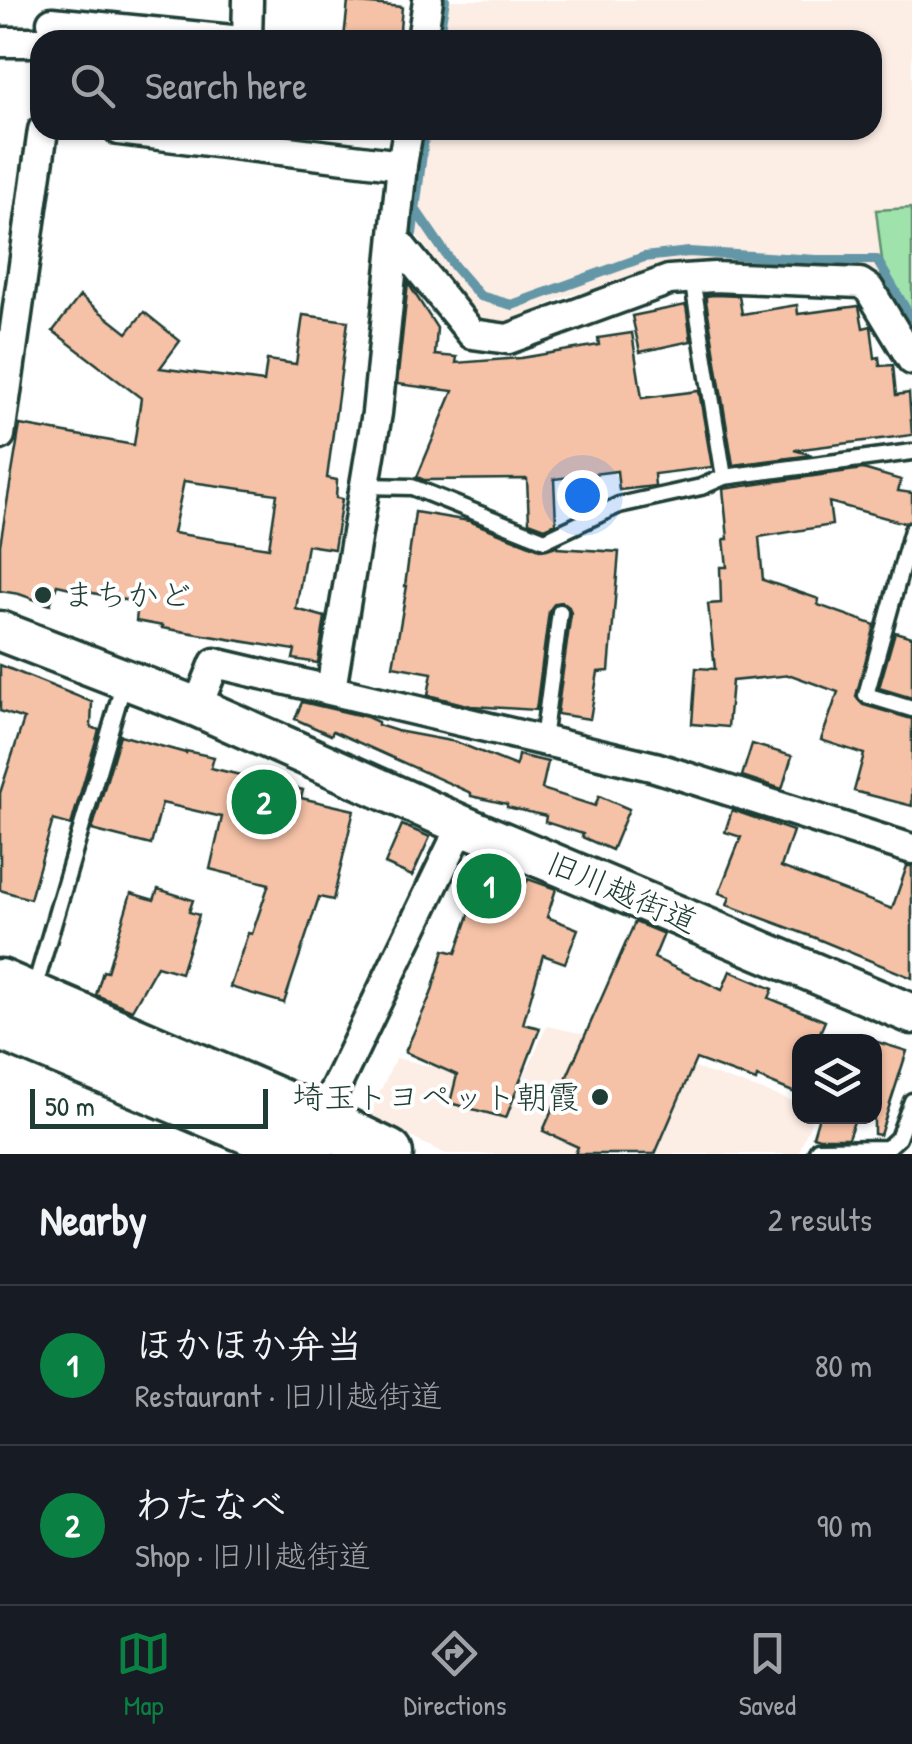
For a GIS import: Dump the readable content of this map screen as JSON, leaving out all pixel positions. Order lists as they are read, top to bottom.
{
  "streets": {
    "main road": ["旧川越街道"]
  },
  "places": ["まちかど", "埼玉トヨペット朝霞"],
  "scale_bar": "50 m",
  "page": {
    "search": "Search here",
    "pins": ["2", "1"],
    "scale": "50 m",
    "heading": ["Nearby", "2 results"],
    "list": [
      {
        "mark": "1",
        "name": "ほかほか弁当",
        "note": "Restaurant · 旧川越街道",
        "value": "80 m"
      },
      {
        "mark": "2",
        "name": "わたなべ",
        "note": "Shop · 旧川越街道",
        "value": "90 m"
      }
    ],
    "nav": ["Map", "Directions", "Saved"]
  }
}
